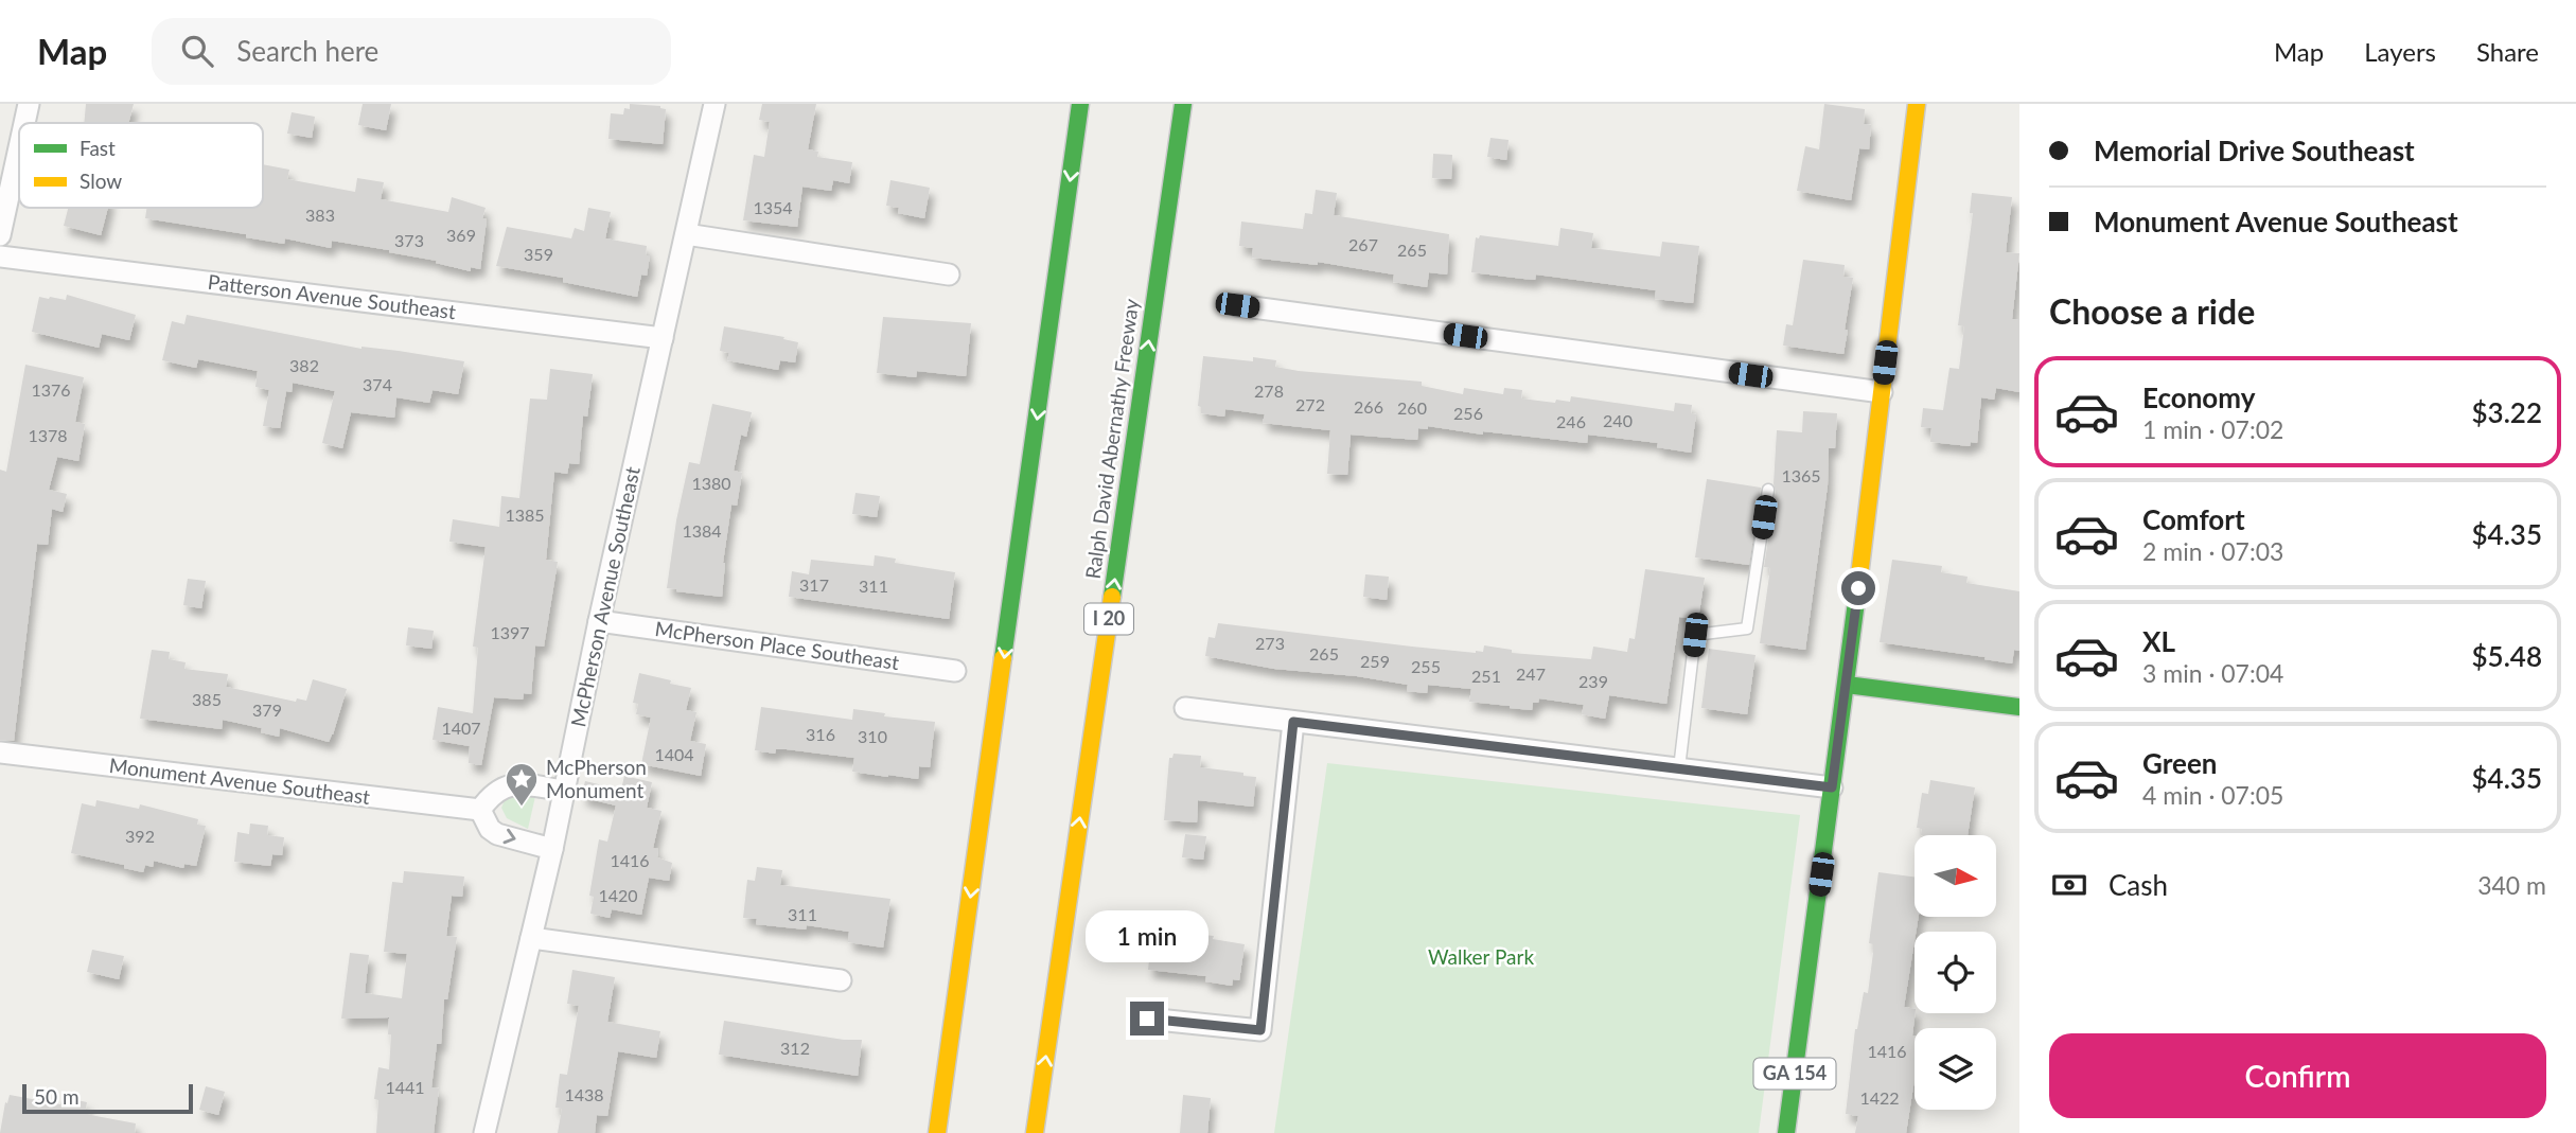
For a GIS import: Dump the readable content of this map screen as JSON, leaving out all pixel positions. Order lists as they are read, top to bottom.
{
  "streets": {
    "main road": ["Ralph David Abernathy Freeway", "I 20", "GA 154"],
    "street": [
      "Patterson Avenue Southeast",
      "McPherson Avenue Southeast",
      "McPherson Place Southeast",
      "Monument Avenue Southeast"
    ]
  },
  "crossings": [
    ["Patterson Avenue Southeast", "McPherson Avenue Southeast"],
    ["McPherson Avenue Southeast", "McPherson Place Southeast"]
  ],
  "parks": ["Walker Park"],
  "places": {
    "place": ["McPherson Monument"]
  },
  "house_numbers": [
    "1354",
    "383",
    "369",
    "373",
    "267",
    "265",
    "359",
    "382",
    "374",
    "1376",
    "278",
    "272",
    "266",
    "260",
    "256",
    "240",
    "246",
    "1378",
    "1365",
    "1380",
    "1385",
    "1384",
    "317",
    "311",
    "1397",
    "273",
    "265",
    "259",
    "255",
    "247",
    "251",
    "239",
    "385",
    "379",
    "1407",
    "316",
    "310",
    "1404",
    "392",
    "1416",
    "1420",
    "311",
    "312",
    "1416",
    "1441",
    "1438",
    "1422"
  ],
  "legend": ["Fast", "Slow"],
  "scale_bar": "50 m",
  "north": "right",
  "page": {
    "header": "Map",
    "search": "Search here",
    "nav": ["Map", "Layers", "Share"],
    "banner": ["Memorial Drive Southeast", "Monument Avenue Southeast"],
    "heading": "Choose a ride",
    "list": [
      {
        "name": "Economy",
        "note": "1 min · 07:02",
        "value": "$3.22"
      },
      {
        "name": "Comfort",
        "note": "2 min · 07:03",
        "value": "$4.35"
      },
      {
        "name": "XL",
        "note": "3 min · 07:04",
        "value": "$5.48"
      },
      {
        "name": "Green",
        "note": "4 min · 07:05",
        "value": "$4.35"
      }
    ],
    "pay": ["Cash", "340 m"],
    "bubble": "1 min",
    "buttons": "Confirm",
    "scale": "50 m"
  }
}
